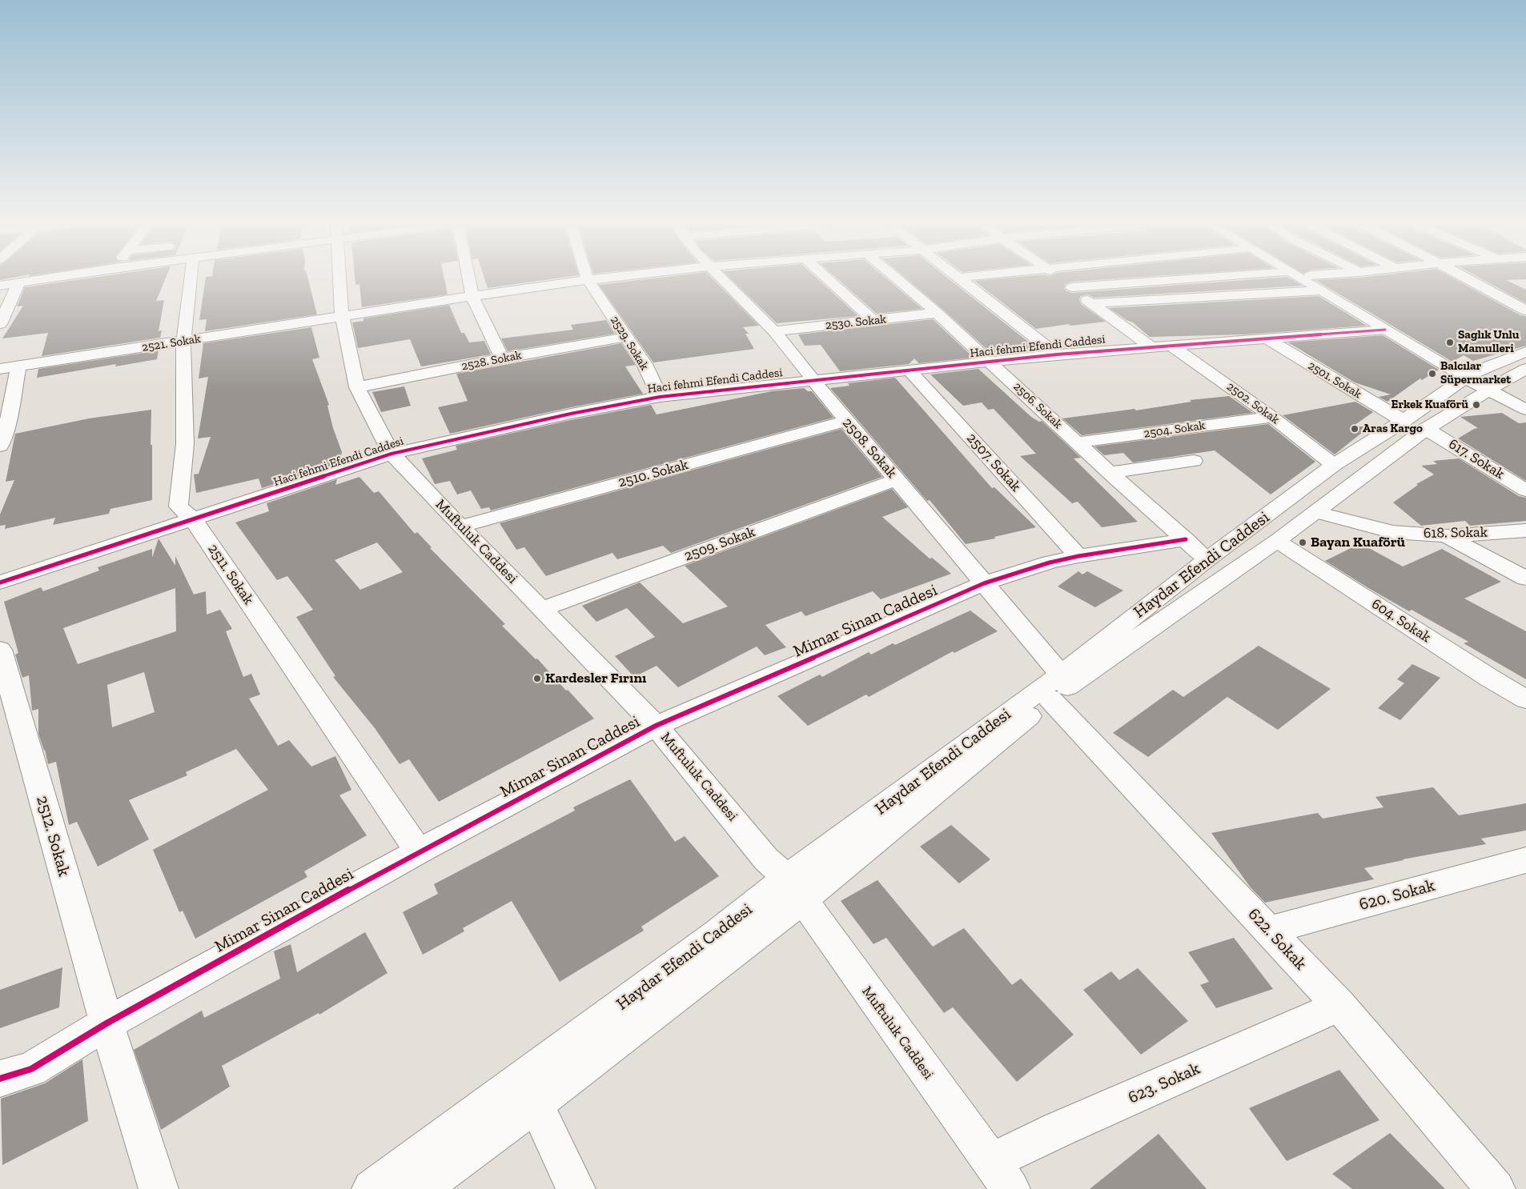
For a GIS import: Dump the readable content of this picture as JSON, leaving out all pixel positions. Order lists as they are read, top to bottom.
{
  "streets": {
    "street": [
      "2530. Sokak",
      "2521. Sokak",
      "2529. Sokak",
      "Haci fehmi Efendi Caddesi",
      "2528. Sokak",
      "2501. Sokak",
      "2502. Sokak",
      "2506. Sokak",
      "2504. Sokak",
      "2508. Sokak",
      "617. Sokak",
      "2507. Sokak",
      "2510. Sokak",
      "618. Sokak",
      "Muftuluk Caddesi",
      "2509. Sokak",
      "Haydar Efendi Caddesi",
      "2511. Sokak",
      "Mimar Sinan Caddesi",
      "604. Sokak",
      "2512. Sokak",
      "620. Sokak",
      "622. Sokak",
      "623. Sokak"
    ]
  },
  "crossings": [
    ["2530. Sokak", "2506. Sokak"],
    ["2530. Sokak", "2508. Sokak"],
    ["2521. Sokak", "Muftuluk Caddesi"],
    ["2521. Sokak", "2511. Sokak"],
    ["2529. Sokak", "Haci fehmi Efendi Caddesi"],
    ["2529. Sokak", "2528. Sokak"],
    ["Haci fehmi Efendi Caddesi", "2501. Sokak"],
    ["Haci fehmi Efendi Caddesi", "2502. Sokak"],
    ["Haci fehmi Efendi Caddesi", "2506. Sokak"],
    ["Haci fehmi Efendi Caddesi", "2508. Sokak"],
    ["Haci fehmi Efendi Caddesi", "2507. Sokak"],
    ["Haci fehmi Efendi Caddesi", "Muftuluk Caddesi"],
    ["Haci fehmi Efendi Caddesi", "2511. Sokak"],
    ["2528. Sokak", "Muftuluk Caddesi"],
    ["2501. Sokak", "617. Sokak"],
    ["2501. Sokak", "Haydar Efendi Caddesi"],
    ["2502. Sokak", "2504. Sokak"],
    ["2502. Sokak", "Haydar Efendi Caddesi"],
    ["2506. Sokak", "2504. Sokak"],
    ["2506. Sokak", "Haydar Efendi Caddesi"],
    ["2506. Sokak", "Mimar Sinan Caddesi"],
    ["2508. Sokak", "2510. Sokak"],
    ["2508. Sokak", "2509. Sokak"],
    ["2508. Sokak", "Haydar Efendi Caddesi"],
    ["2508. Sokak", "Mimar Sinan Caddesi"],
    ["2508. Sokak", "622. Sokak"],
    ["617. Sokak", "Haydar Efendi Caddesi"],
    ["2507. Sokak", "Mimar Sinan Caddesi"],
    ["2510. Sokak", "Muftuluk Caddesi"],
    ["618. Sokak", "Haydar Efendi Caddesi"],
    ["Muftuluk Caddesi", "2509. Sokak"],
    ["Muftuluk Caddesi", "Haydar Efendi Caddesi"],
    ["Muftuluk Caddesi", "Mimar Sinan Caddesi"],
    ["Muftuluk Caddesi", "623. Sokak"],
    ["Haydar Efendi Caddesi", "604. Sokak"],
    ["Haydar Efendi Caddesi", "622. Sokak"],
    ["2511. Sokak", "Mimar Sinan Caddesi"],
    ["Mimar Sinan Caddesi", "2512. Sokak"],
    ["620. Sokak", "622. Sokak"],
    ["622. Sokak", "623. Sokak"]
  ],
  "places": [
    "Saglık Unlu Mamulleri",
    "Balcılar Süpermarket",
    "Erkek Kuaförü",
    "Aras Kargo",
    "Bayan Kuaförü",
    "Kardesler Fırını"
  ]
}
